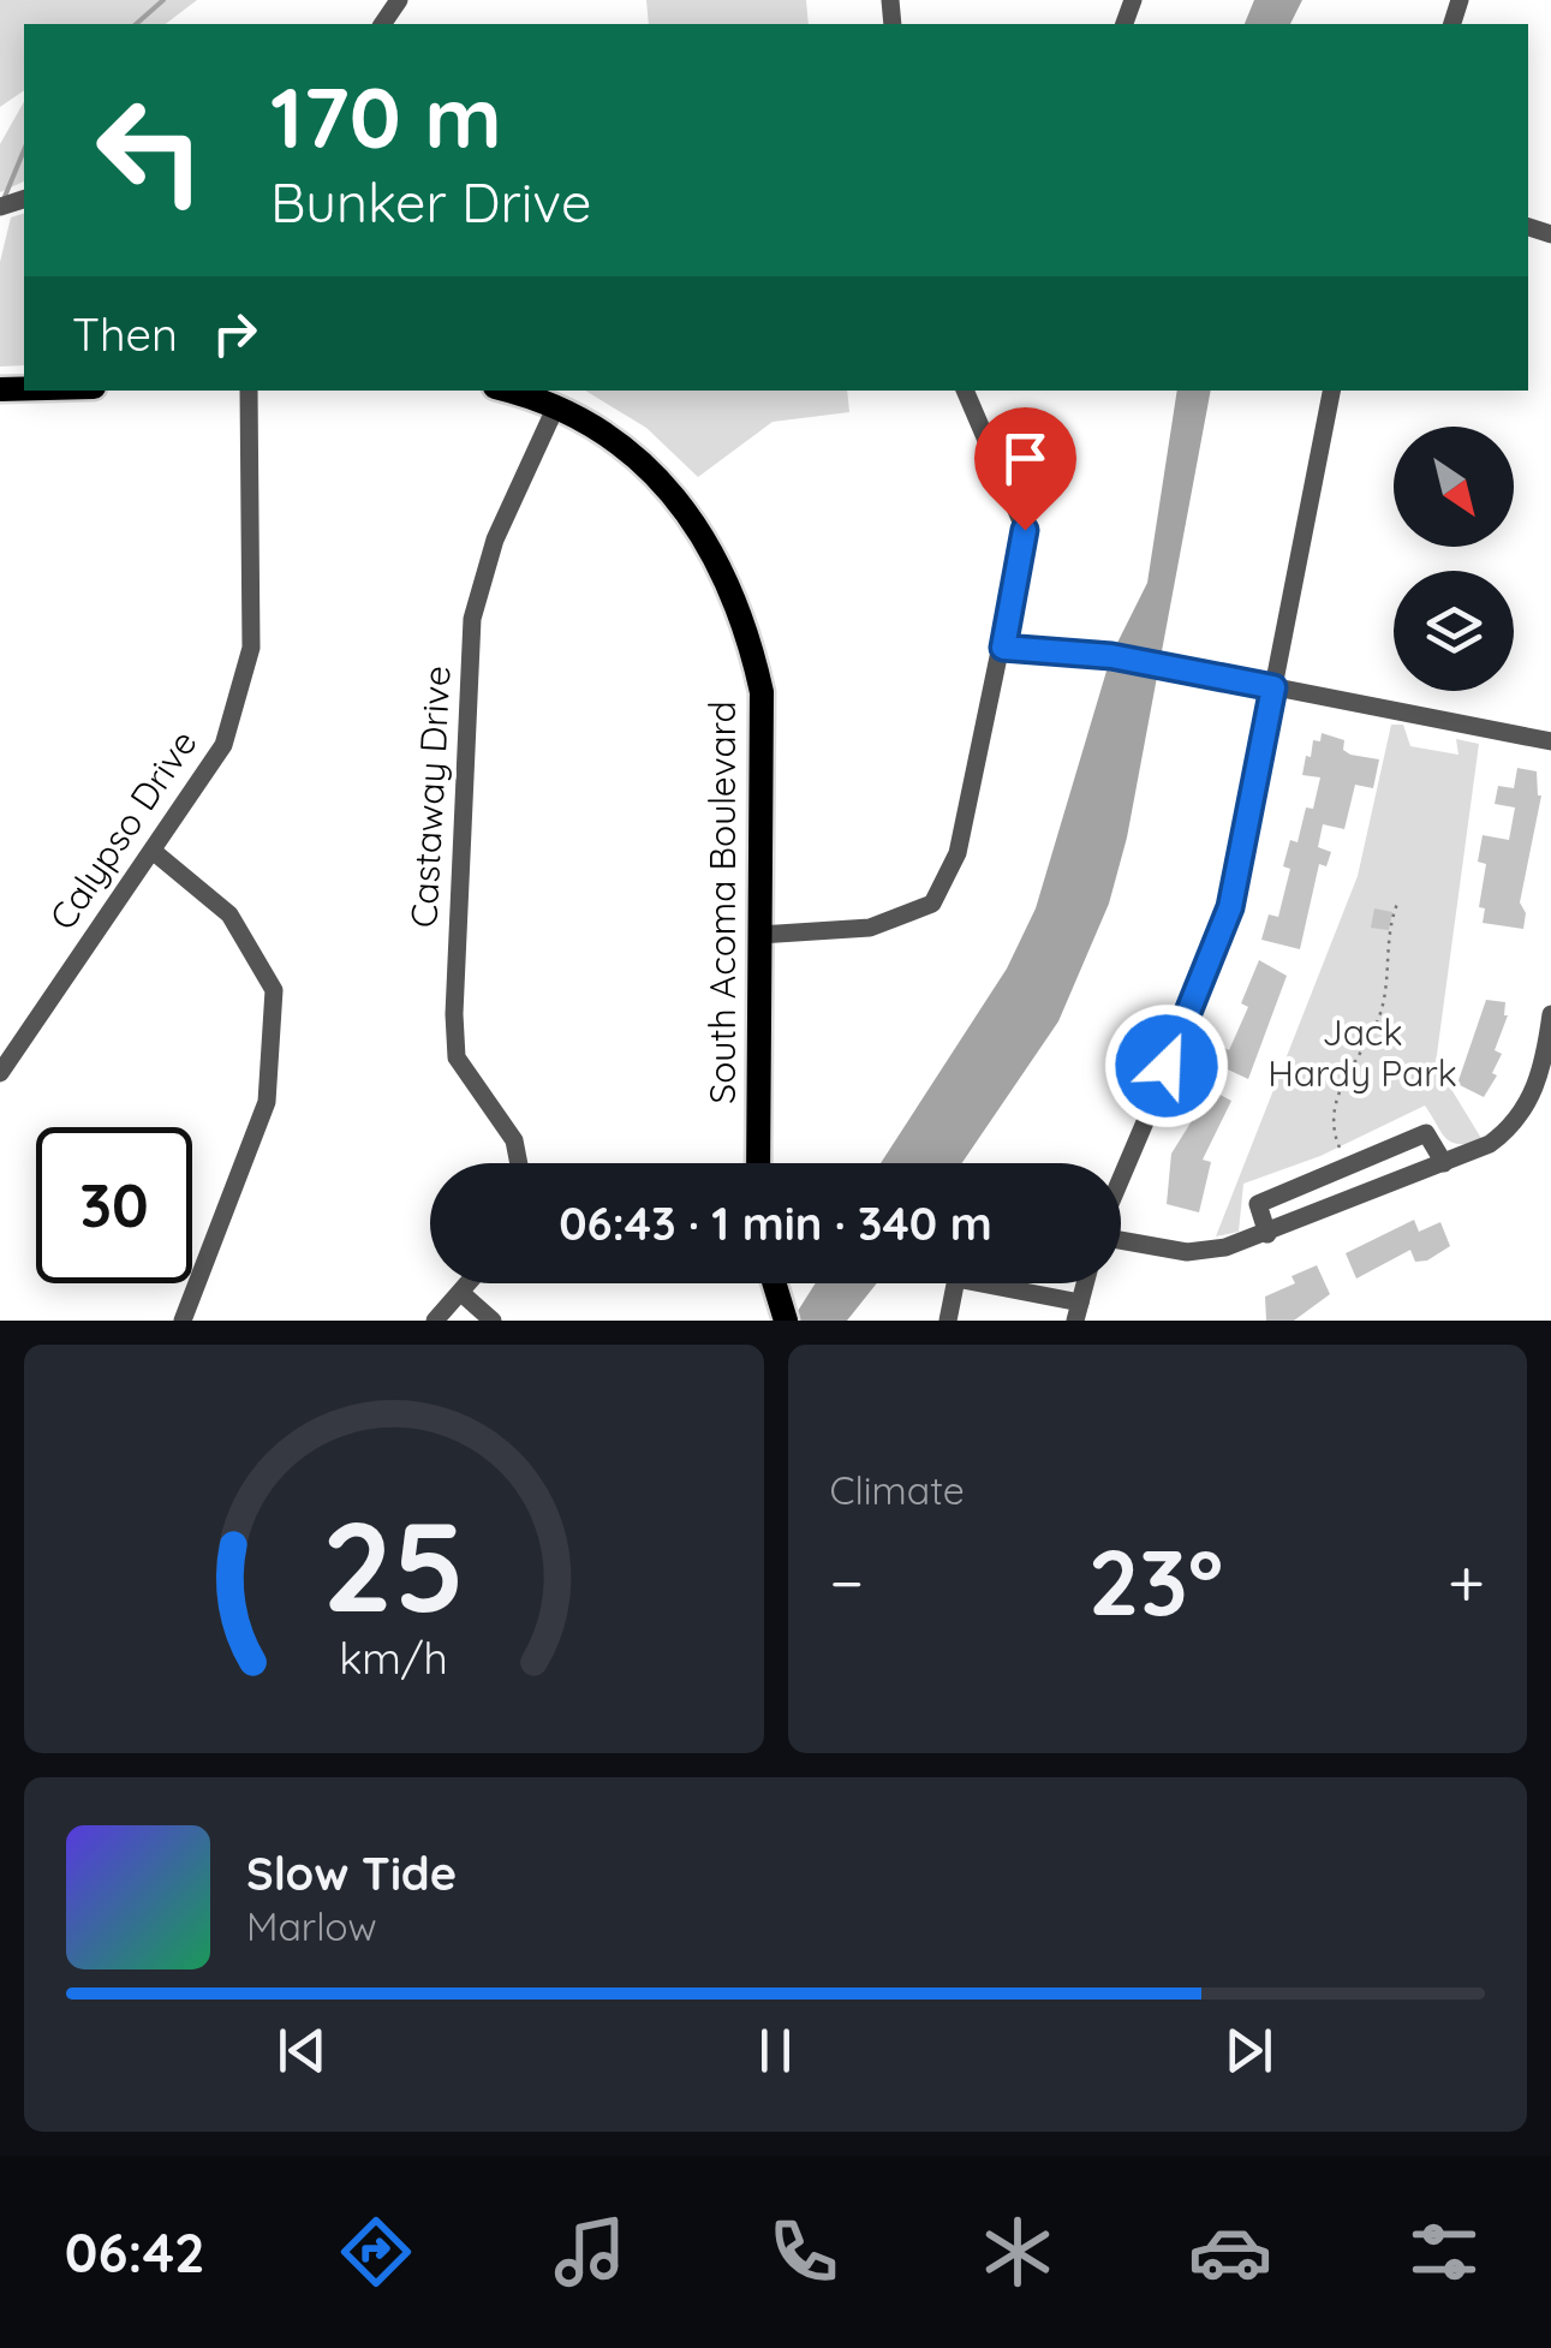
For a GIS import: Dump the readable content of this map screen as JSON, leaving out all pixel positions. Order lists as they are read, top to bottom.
{
  "streets": {
    "main road": ["South Acoma Boulevard"],
    "street": ["Castaway Drive", "Calypso Drive"]
  },
  "crossings": [
    ["Castaway Drive", "South Acoma Boulevard"]
  ],
  "parks": ["Jack Hardy Park"],
  "north": "bottom right",
  "page": {
    "turn": ["170 m", "Bunker Drive"],
    "then": "Then",
    "limit": "30",
    "trip": "06:43 · 1 min · 340 m",
    "tile": "Climate",
    "heat": ["−", "23°", "+"],
    "song": ["Slow Tide", "Marlow"],
    "tabs": "06:42",
    "gauge": ["25", "km/h"]
  }
}
